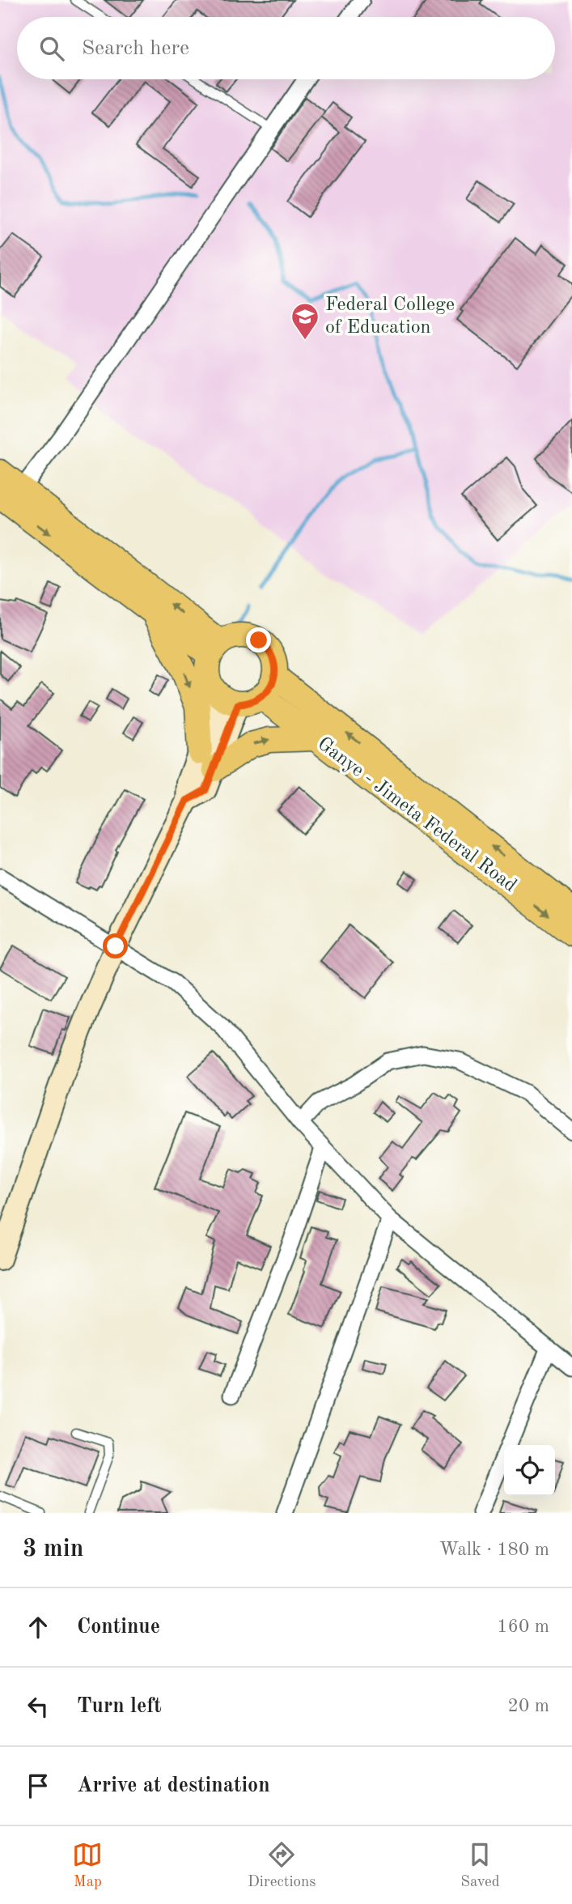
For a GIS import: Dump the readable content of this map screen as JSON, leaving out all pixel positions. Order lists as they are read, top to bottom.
{
  "streets": {
    "main road": ["Ganye - Jimeta Federal Road"]
  },
  "places": {
    "school or university": ["Federal College of Education"]
  },
  "page": {
    "search": "Search here",
    "heading": ["3 min", "Walk · 180 m"],
    "list": [
      ["Continue", "160 m"],
      ["Turn left", "20 m"],
      "Arrive at destination"
    ],
    "nav": ["Map", "Directions", "Saved"]
  }
}
